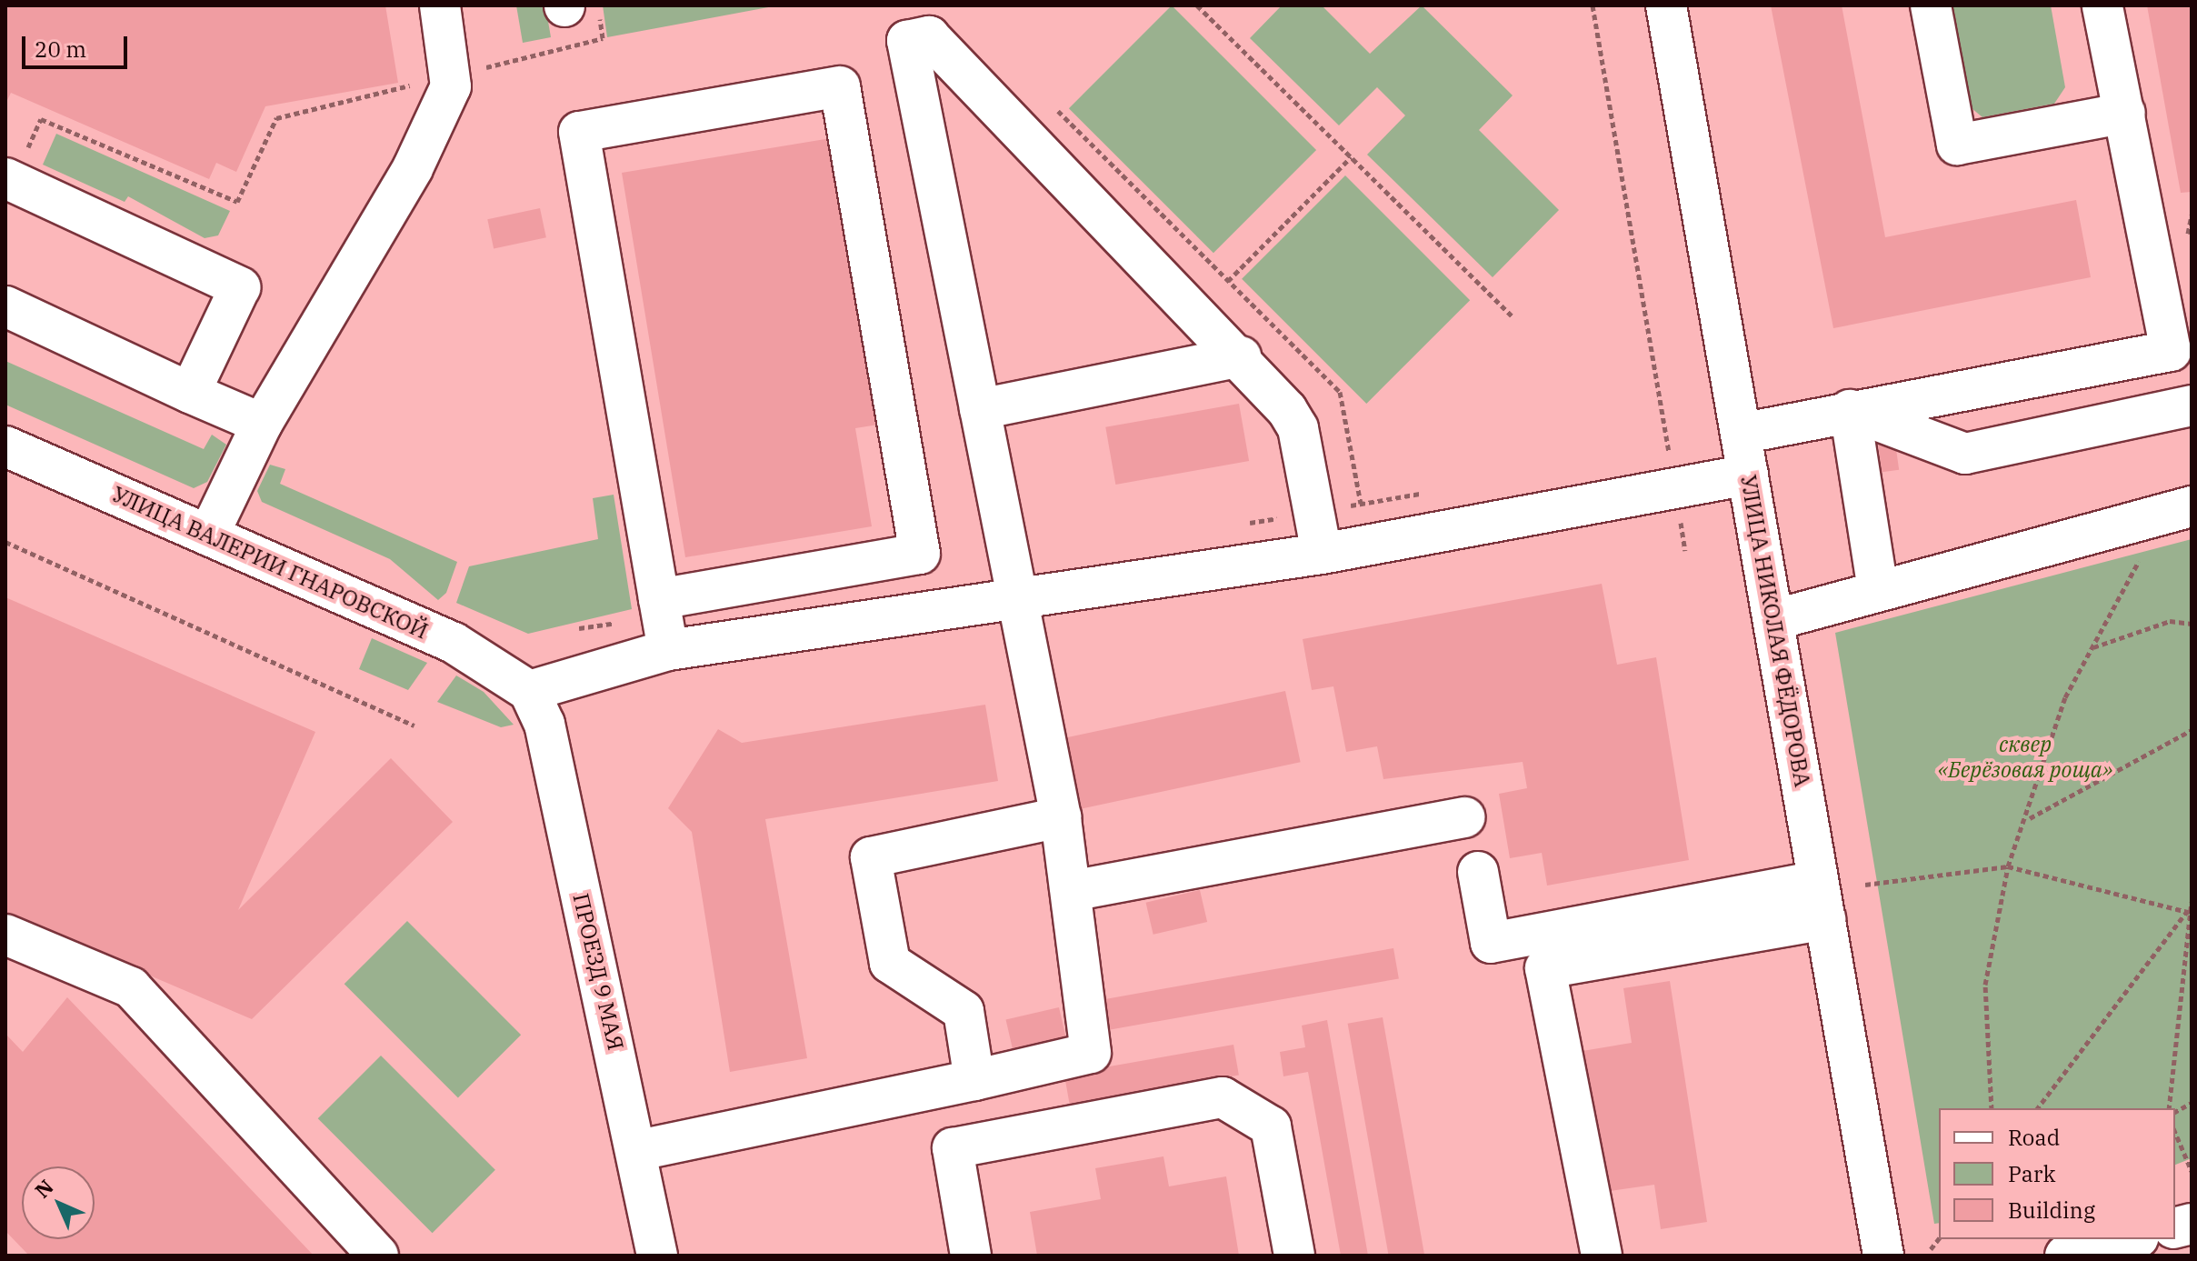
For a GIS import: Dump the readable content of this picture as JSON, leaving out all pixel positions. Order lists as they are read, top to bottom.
{
  "streets": {
    "street": ["УЛИЦА ВАЛЕРИИ ГНАРОВСКОЙ", "УЛИЦА НИКОЛАЯ ФЁДОРОВА", "ПРОЕЗД 9 МАЯ"]
  },
  "crossings": [
    ["УЛИЦА ВАЛЕРИИ ГНАРОВСКОЙ", "ПРОЕЗД 9 МАЯ"]
  ],
  "parks": ["сквер «Берёзовая роща»"],
  "legend": ["Road", "Park", "Building"],
  "scale_bar": "20 m",
  "north": "top left"
}
